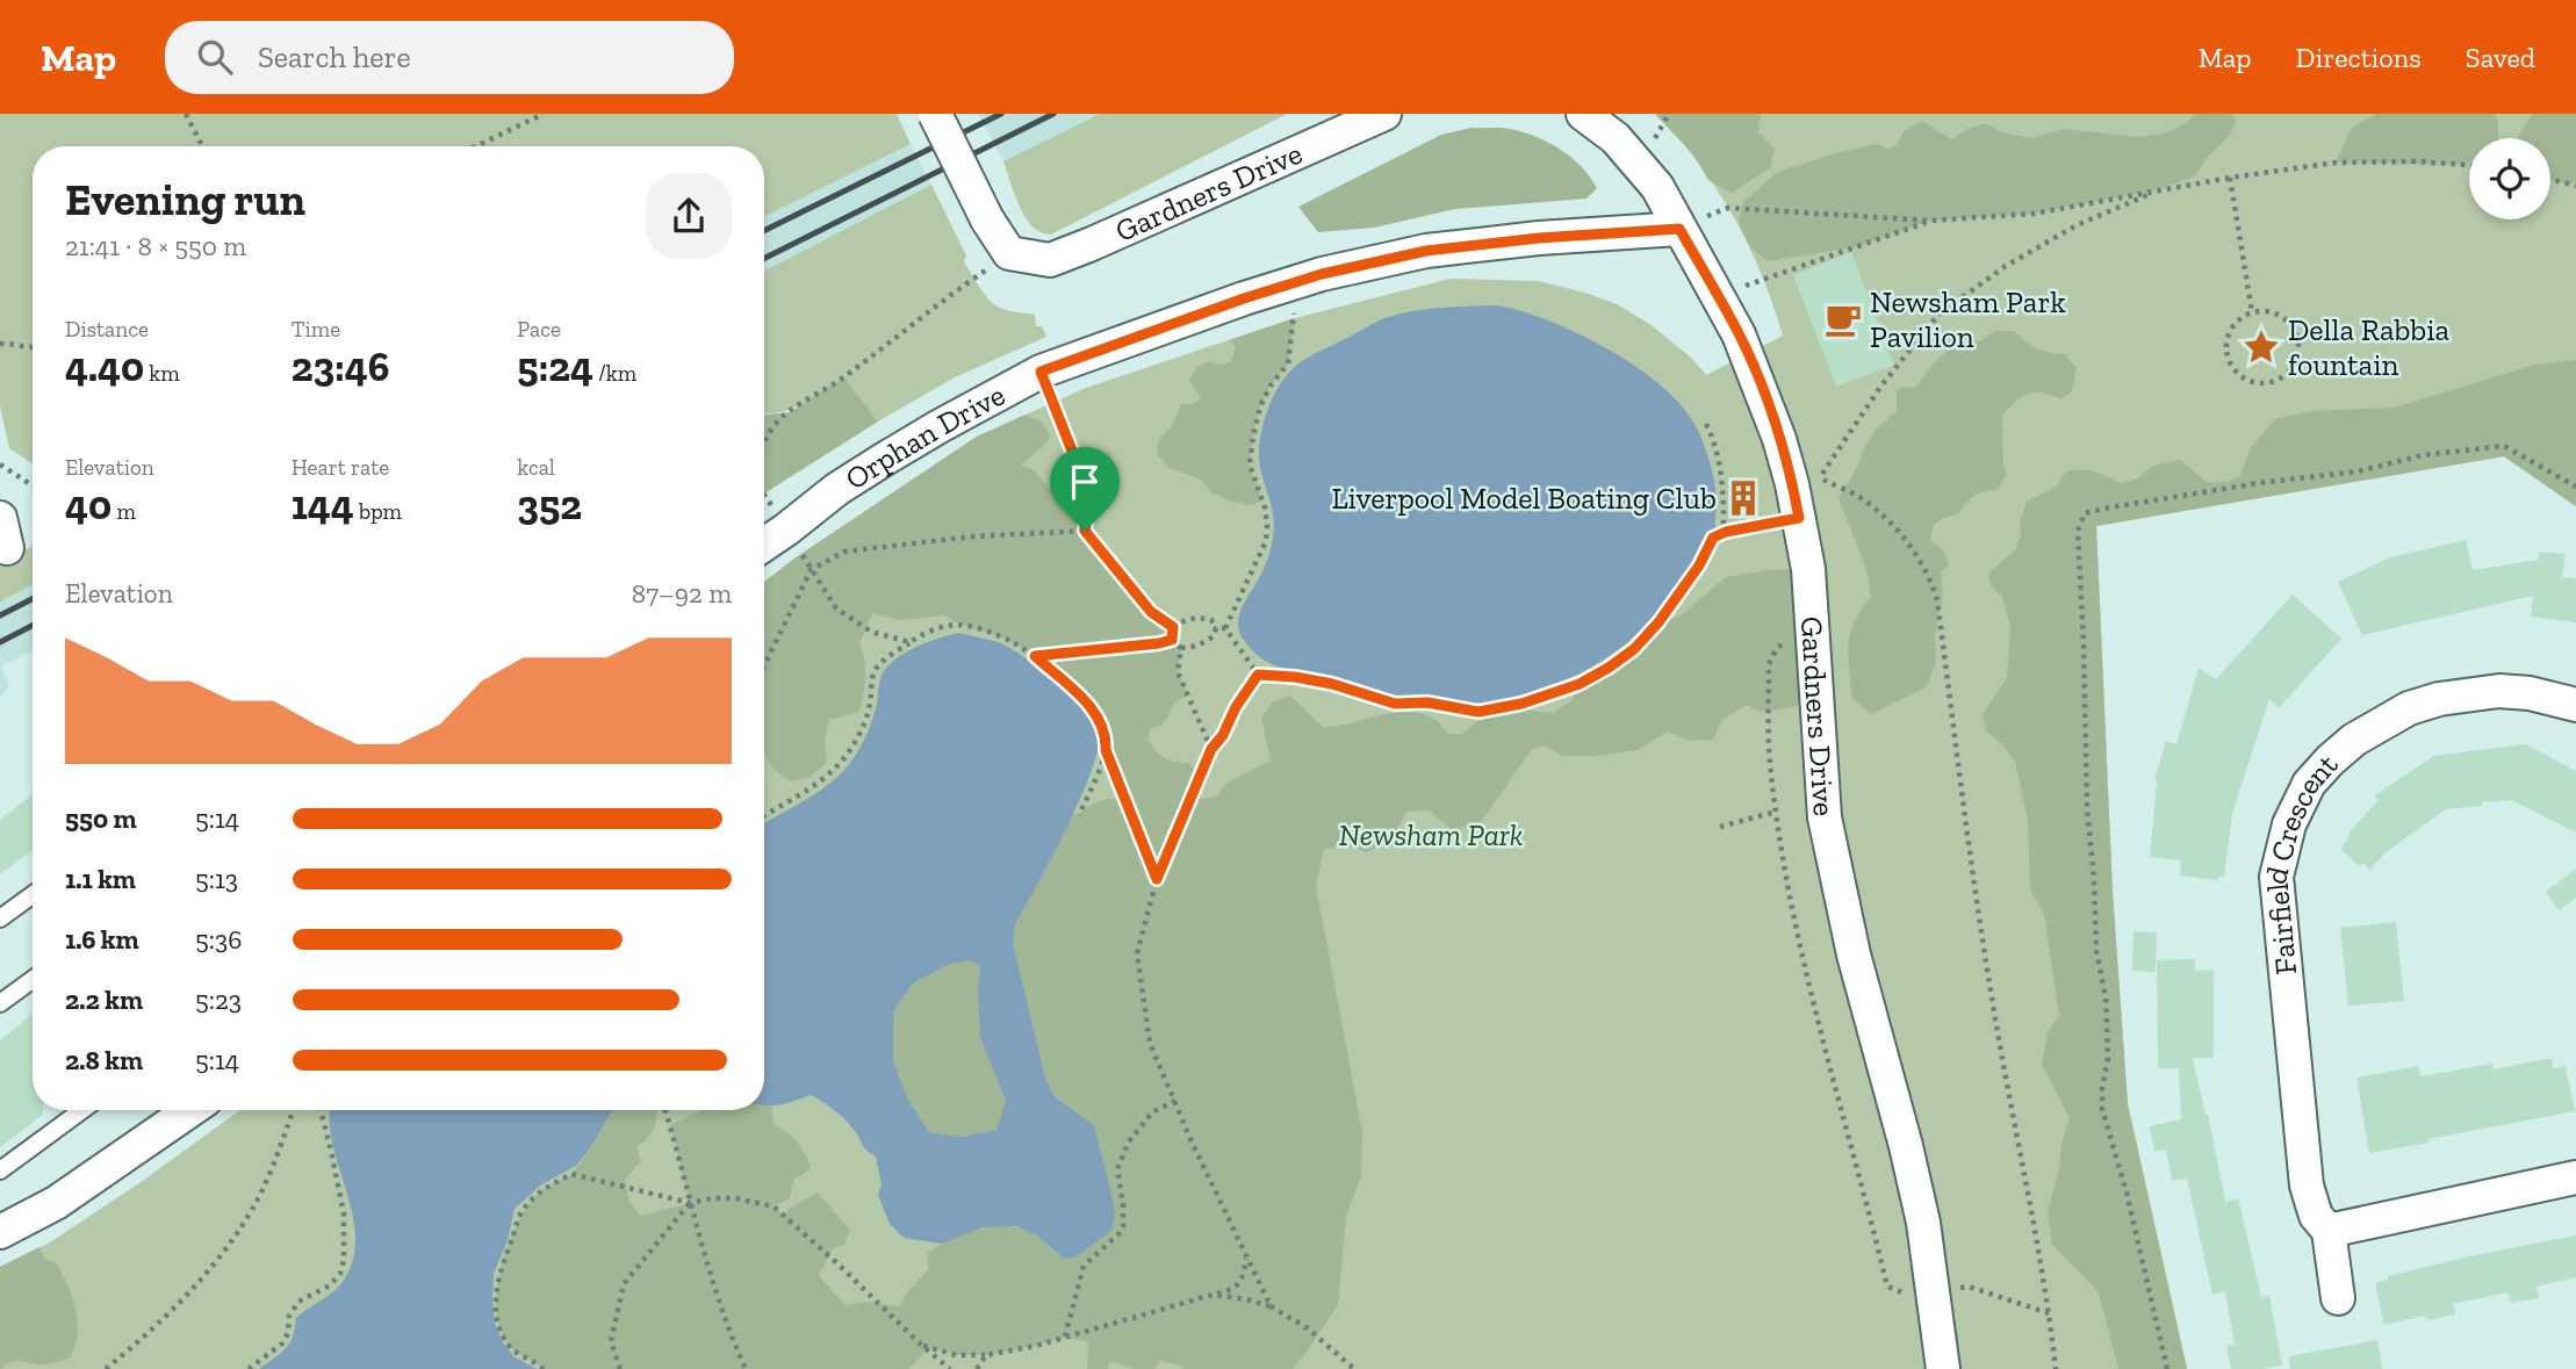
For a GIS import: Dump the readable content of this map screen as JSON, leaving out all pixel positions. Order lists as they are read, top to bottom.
{
  "streets": {
    "street": ["Gardners Drive", "Orphan Drive", "Fairfield Crescent"]
  },
  "crossings": [
    ["Gardners Drive", "Orphan Drive"]
  ],
  "parks": ["Newsham Park"],
  "places": {
    "cafe": ["Newsham Park Pavilion"],
    "place": ["Della Rabbia fountain"],
    "building": ["Liverpool Model Boating Club"]
  },
  "page": {
    "header": "Map",
    "search": "Search here",
    "nav": ["Map", "Directions", "Saved"],
    "heading": ["Evening run", "21:41 · 8 × 550 m"],
    "stats": [
      ["Distance", "4.40 km"],
      ["Time", "23:46"],
      ["Pace", "5:24 /km"],
      ["Elevation", "40 m"],
      ["Heart rate", "144 bpm"],
      ["kcal", "352"]
    ],
    "chart": ["Elevation", "87–92 m"],
    "list": [
      {
        "name": "550 m",
        "note": "5:14"
      },
      {
        "name": "1.1 km",
        "note": "5:13"
      },
      {
        "name": "1.6 km",
        "note": "5:36"
      },
      {
        "name": "2.2 km",
        "note": "5:23"
      },
      {
        "name": "2.8 km",
        "note": "5:14"
      }
    ]
  }
}
